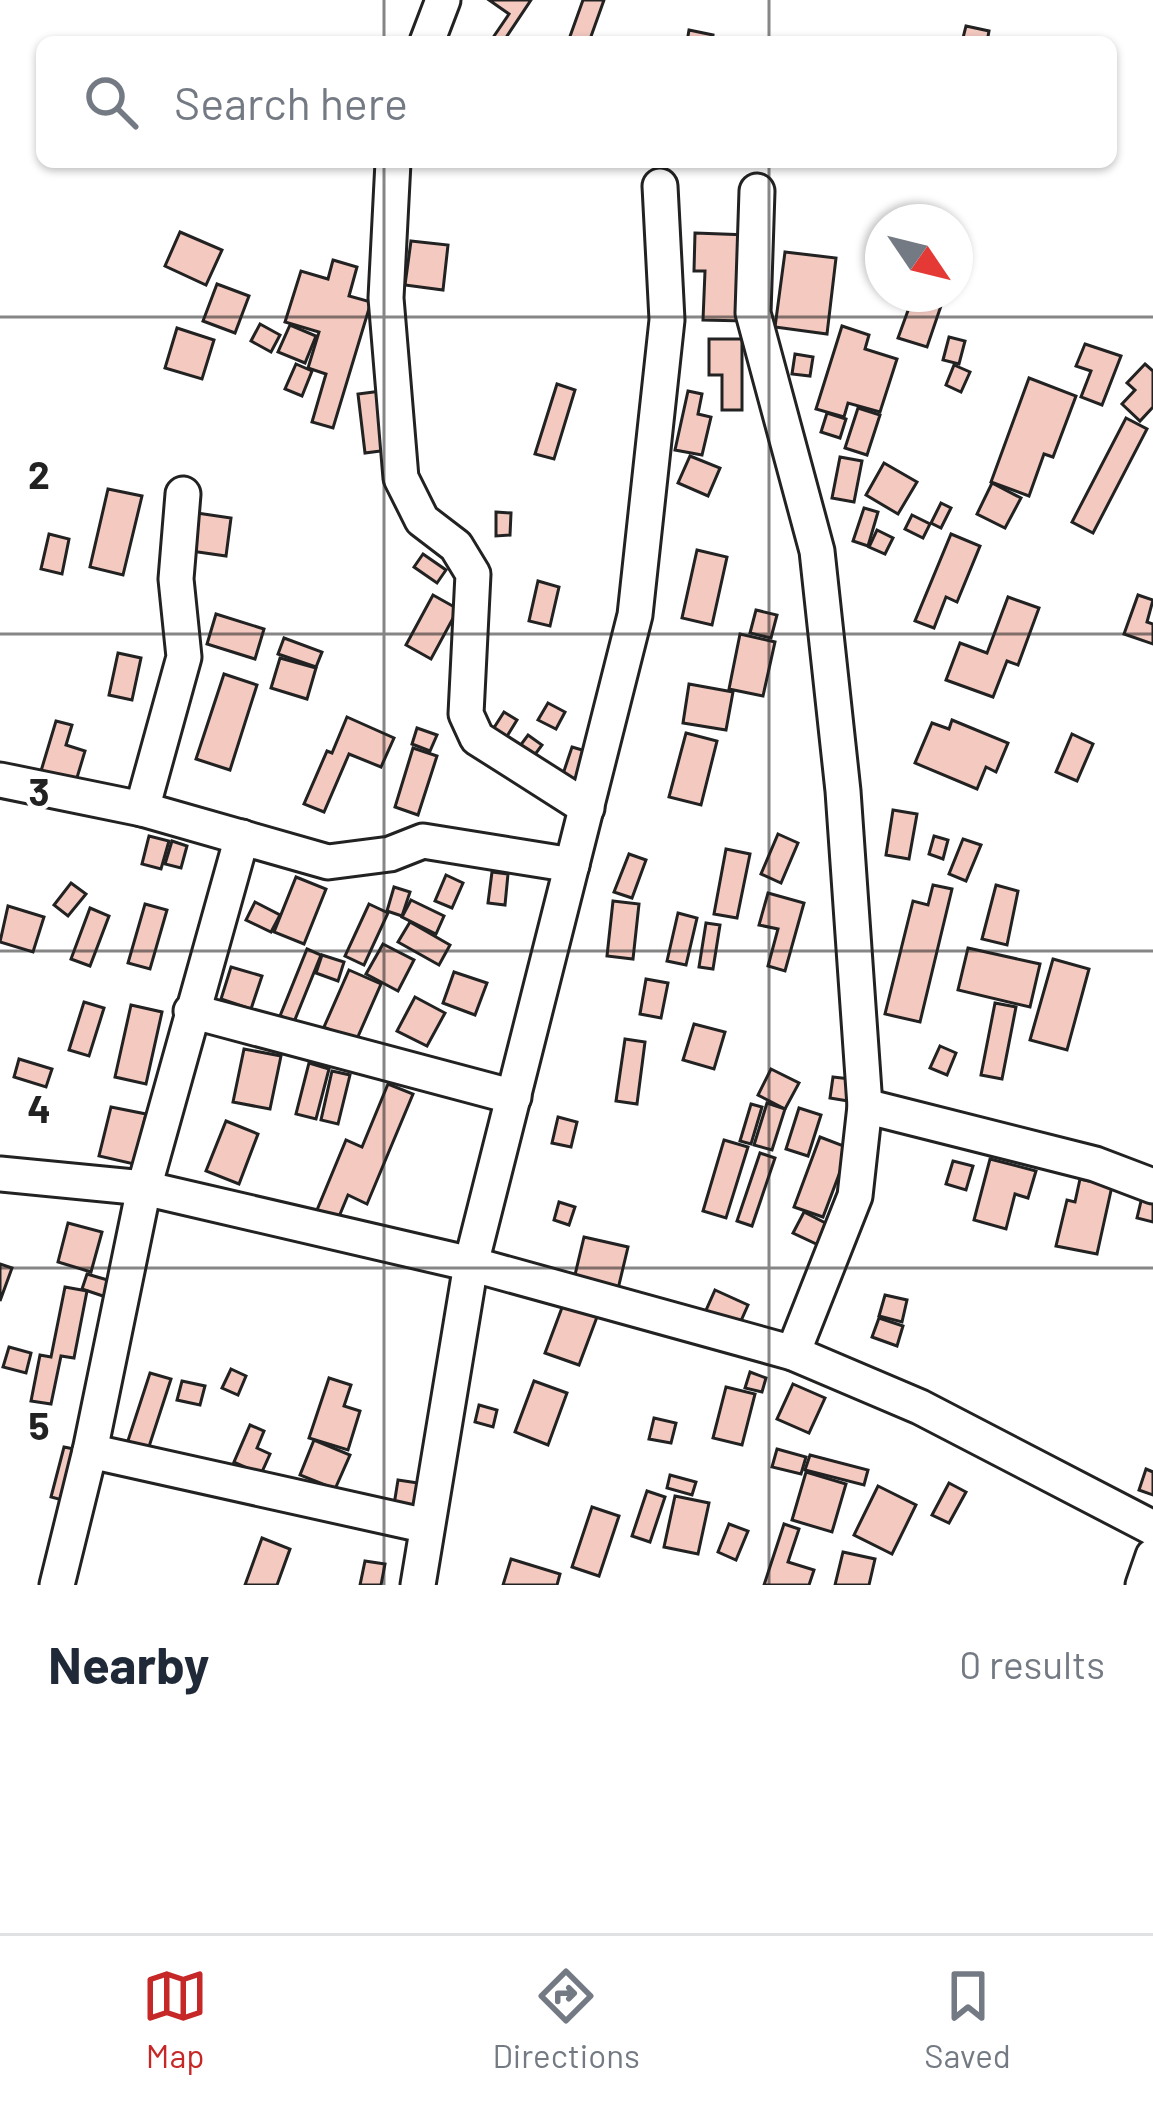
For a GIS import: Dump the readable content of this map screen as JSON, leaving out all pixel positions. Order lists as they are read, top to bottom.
{
  "north": "bottom right",
  "page": {
    "search": "Search here",
    "heading": ["Nearby", "0 results"],
    "nav": ["Map", "Directions", "Saved"]
  },
  "grid": {
    "rows": [
      "2",
      "3",
      "4",
      "5"
    ]
  }
}
